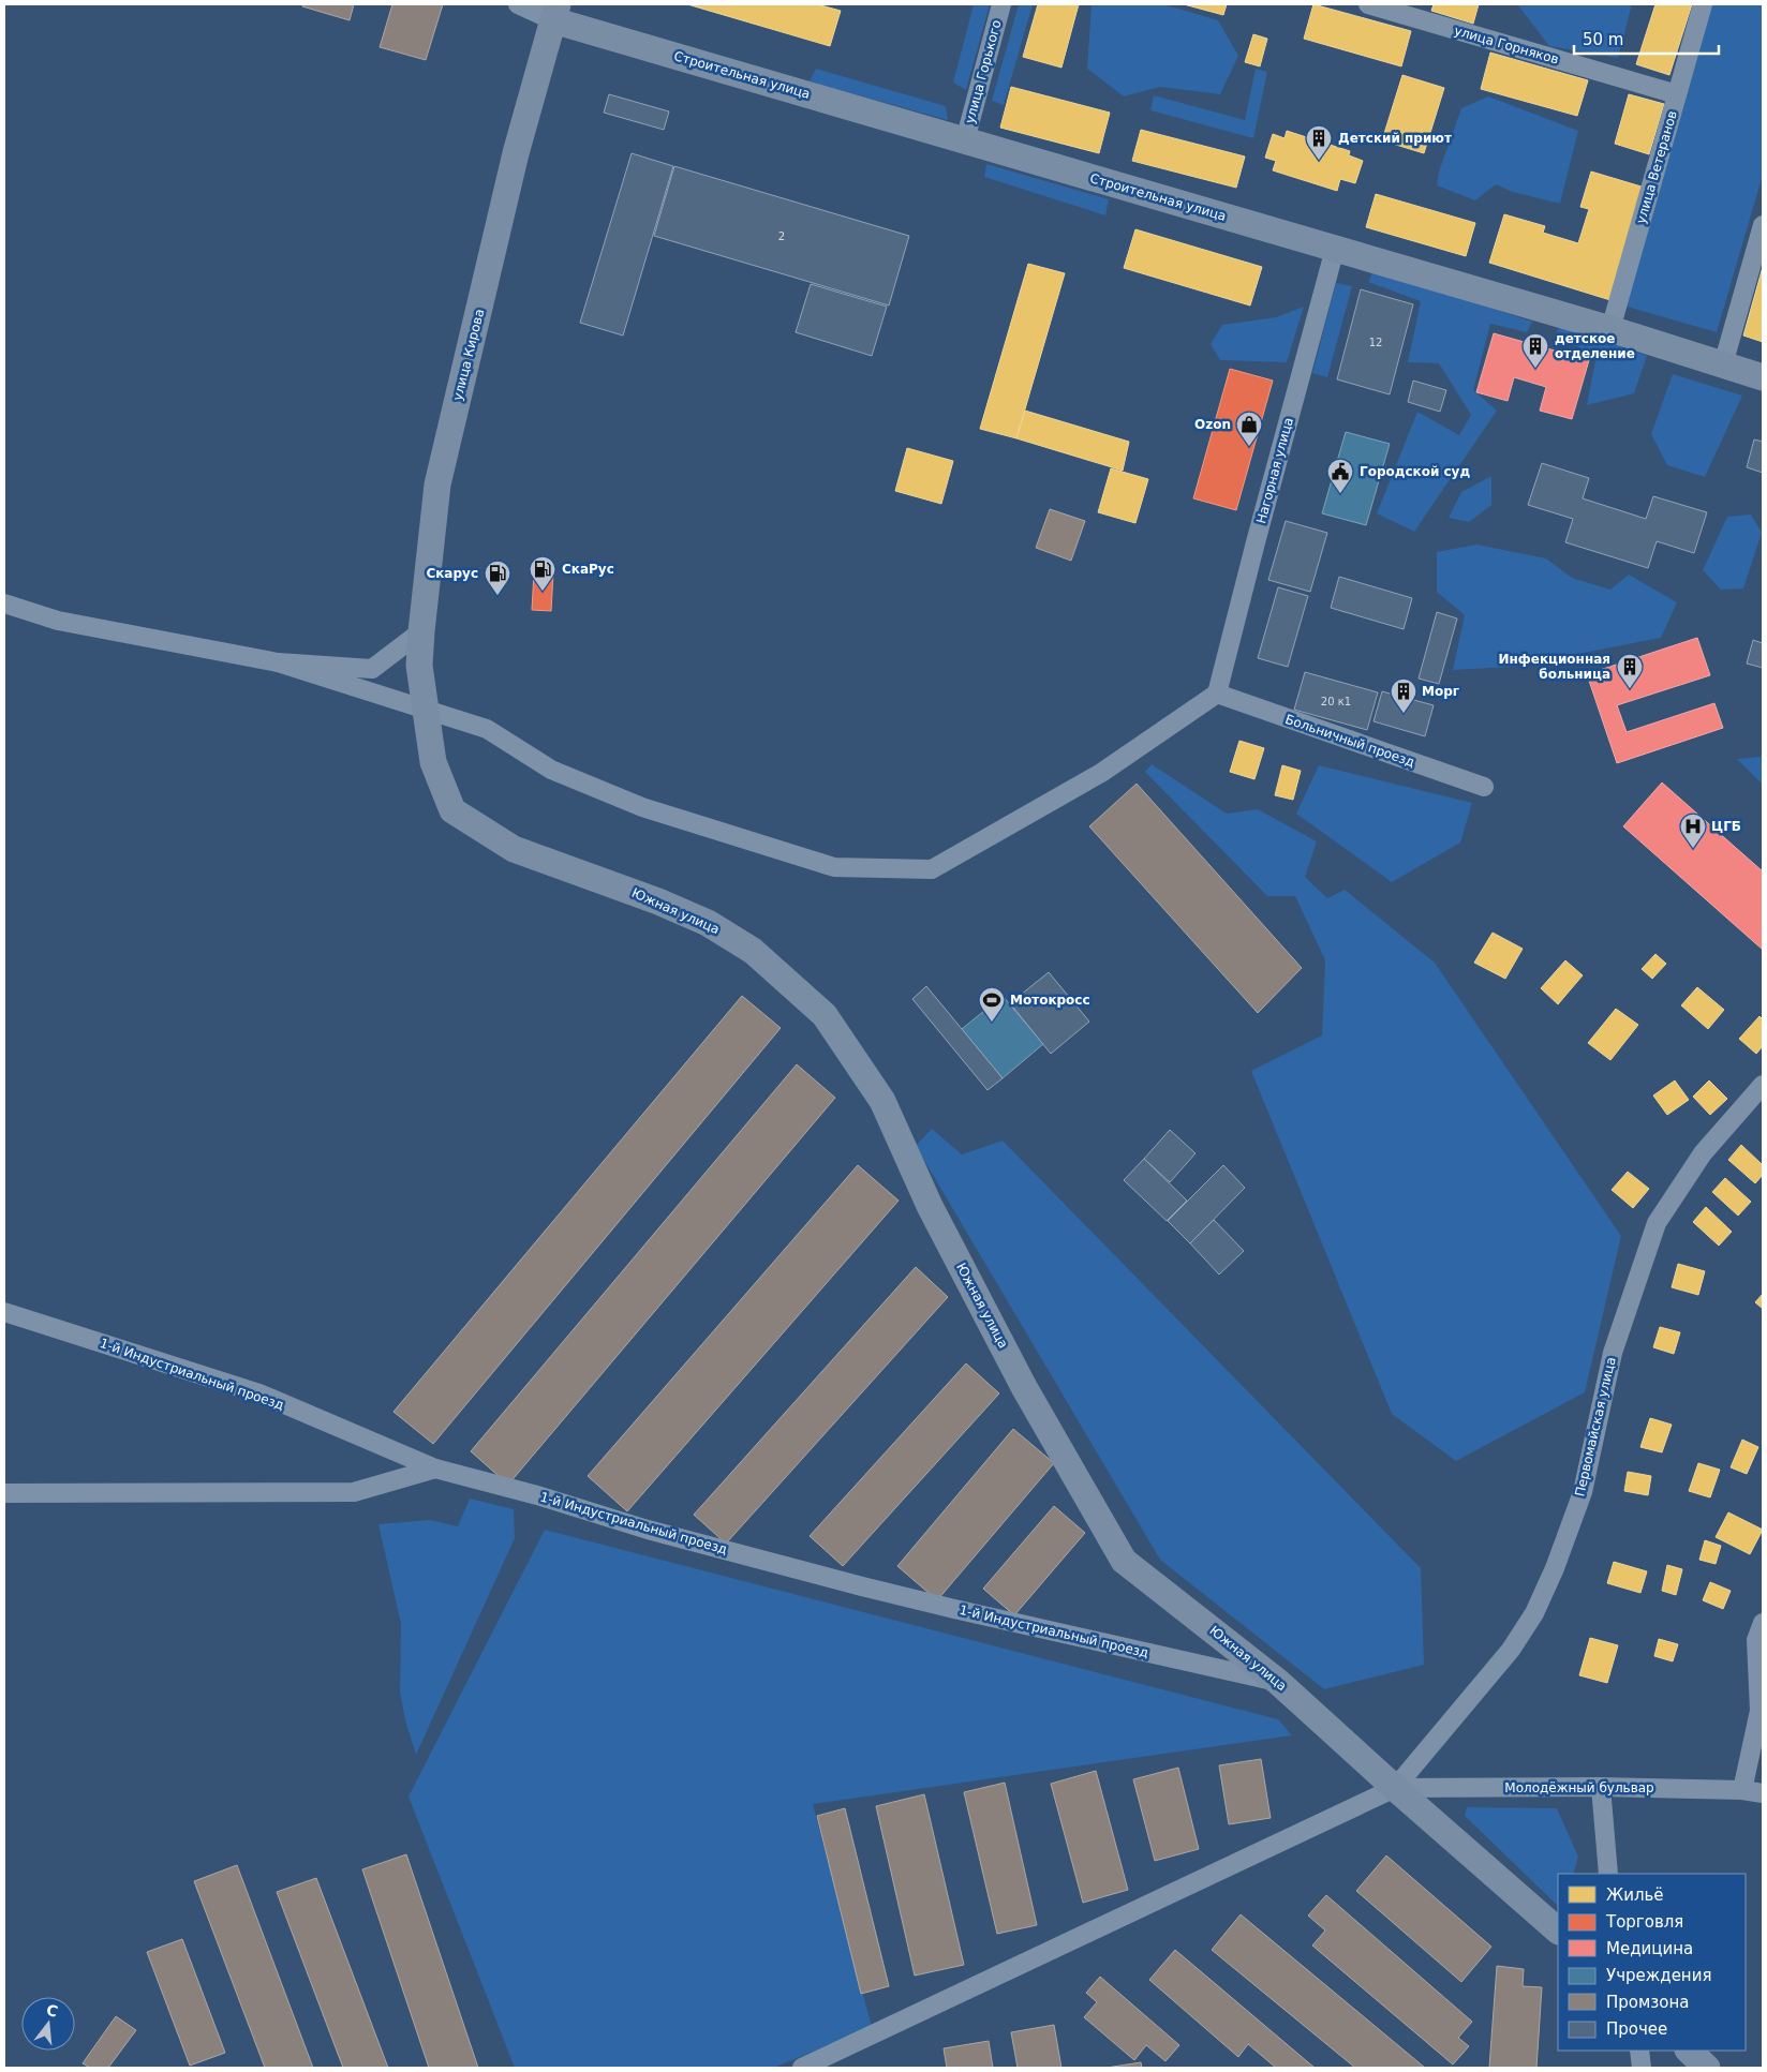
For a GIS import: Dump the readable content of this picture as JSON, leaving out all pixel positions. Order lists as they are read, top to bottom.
{
  "streets": {
    "street": [
      "улица Горняков",
      "улица Горького",
      "Строительная улица",
      "улица Ветеранов",
      "улица Кирова",
      "Нагорная улица",
      "Больничный проезд",
      "Южная улица",
      "1-й Индустриальный проезд",
      "Первомайская улица",
      "Молодёжный бульвар"
    ]
  },
  "crossings": [
    ["улица Горняков", "улица Ветеранов"],
    ["улица Горького", "Строительная улица"],
    ["Строительная улица", "улица Ветеранов"],
    ["Строительная улица", "улица Кирова"],
    ["Строительная улица", "Нагорная улица"],
    ["улица Кирова", "Южная улица"],
    ["Нагорная улица", "Больничный проезд"],
    ["Южная улица", "1-й Индустриальный проезд"],
    ["Южная улица", "Первомайская улица"],
    ["Южная улица", "Молодёжный бульвар"],
    ["Первомайская улица", "Молодёжный бульвар"]
  ],
  "places": {
    "building": [
      "Детский приют",
      "детское отделение",
      "Инфекционная больница",
      "Морг"
    ],
    "shop": ["Ozon"],
    "public building": ["Городской суд"],
    "fuel station": ["СкаРус", "Скарус"],
    "hospital": ["ЦГБ"],
    "sports": ["Мотокросс"]
  },
  "house_numbers": ["2", "12", "20 к1"],
  "legend": [
    "Жильё",
    "Торговля",
    "Медицина",
    "Учреждения",
    "Промзона",
    "Прочее"
  ],
  "scale_bar": "50 m",
  "north": "top"
}
